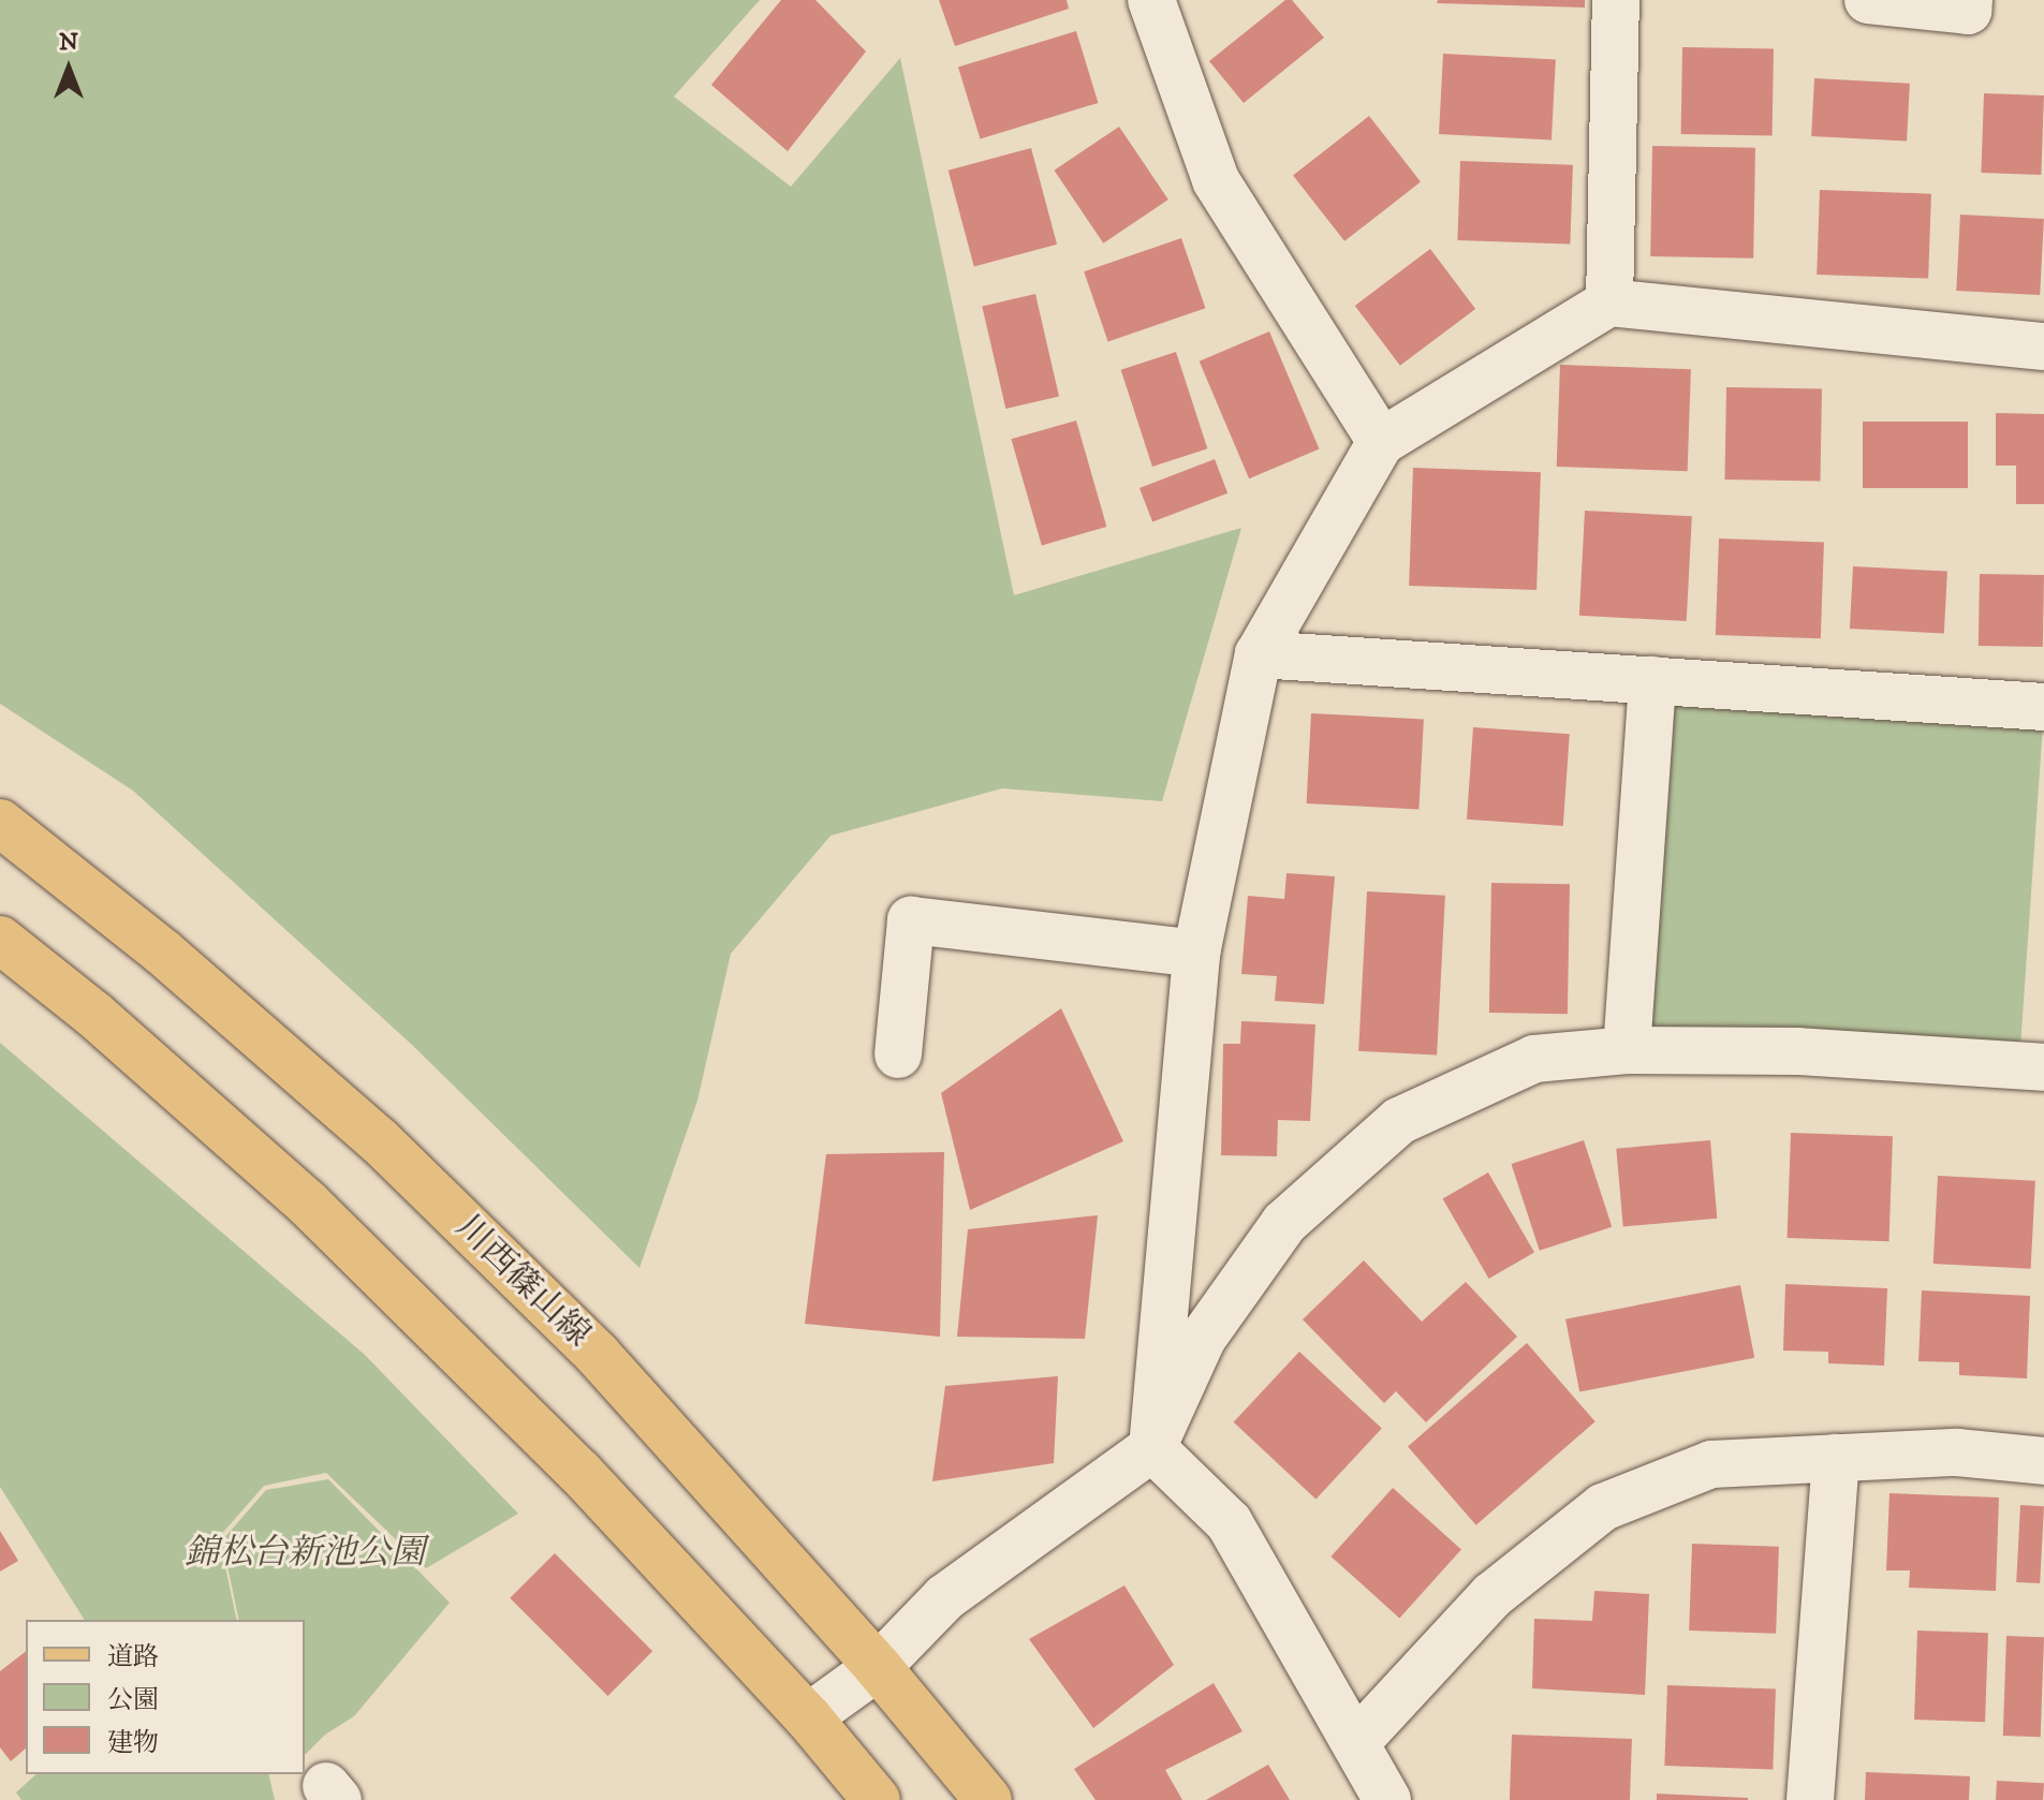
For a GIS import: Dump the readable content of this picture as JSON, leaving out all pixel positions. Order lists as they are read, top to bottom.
{
  "streets": {
    "main road": ["川西篠山線"]
  },
  "parks": ["錦松台新池公園"],
  "legend": ["道路", "公園", "建物"],
  "north": "top"
}
